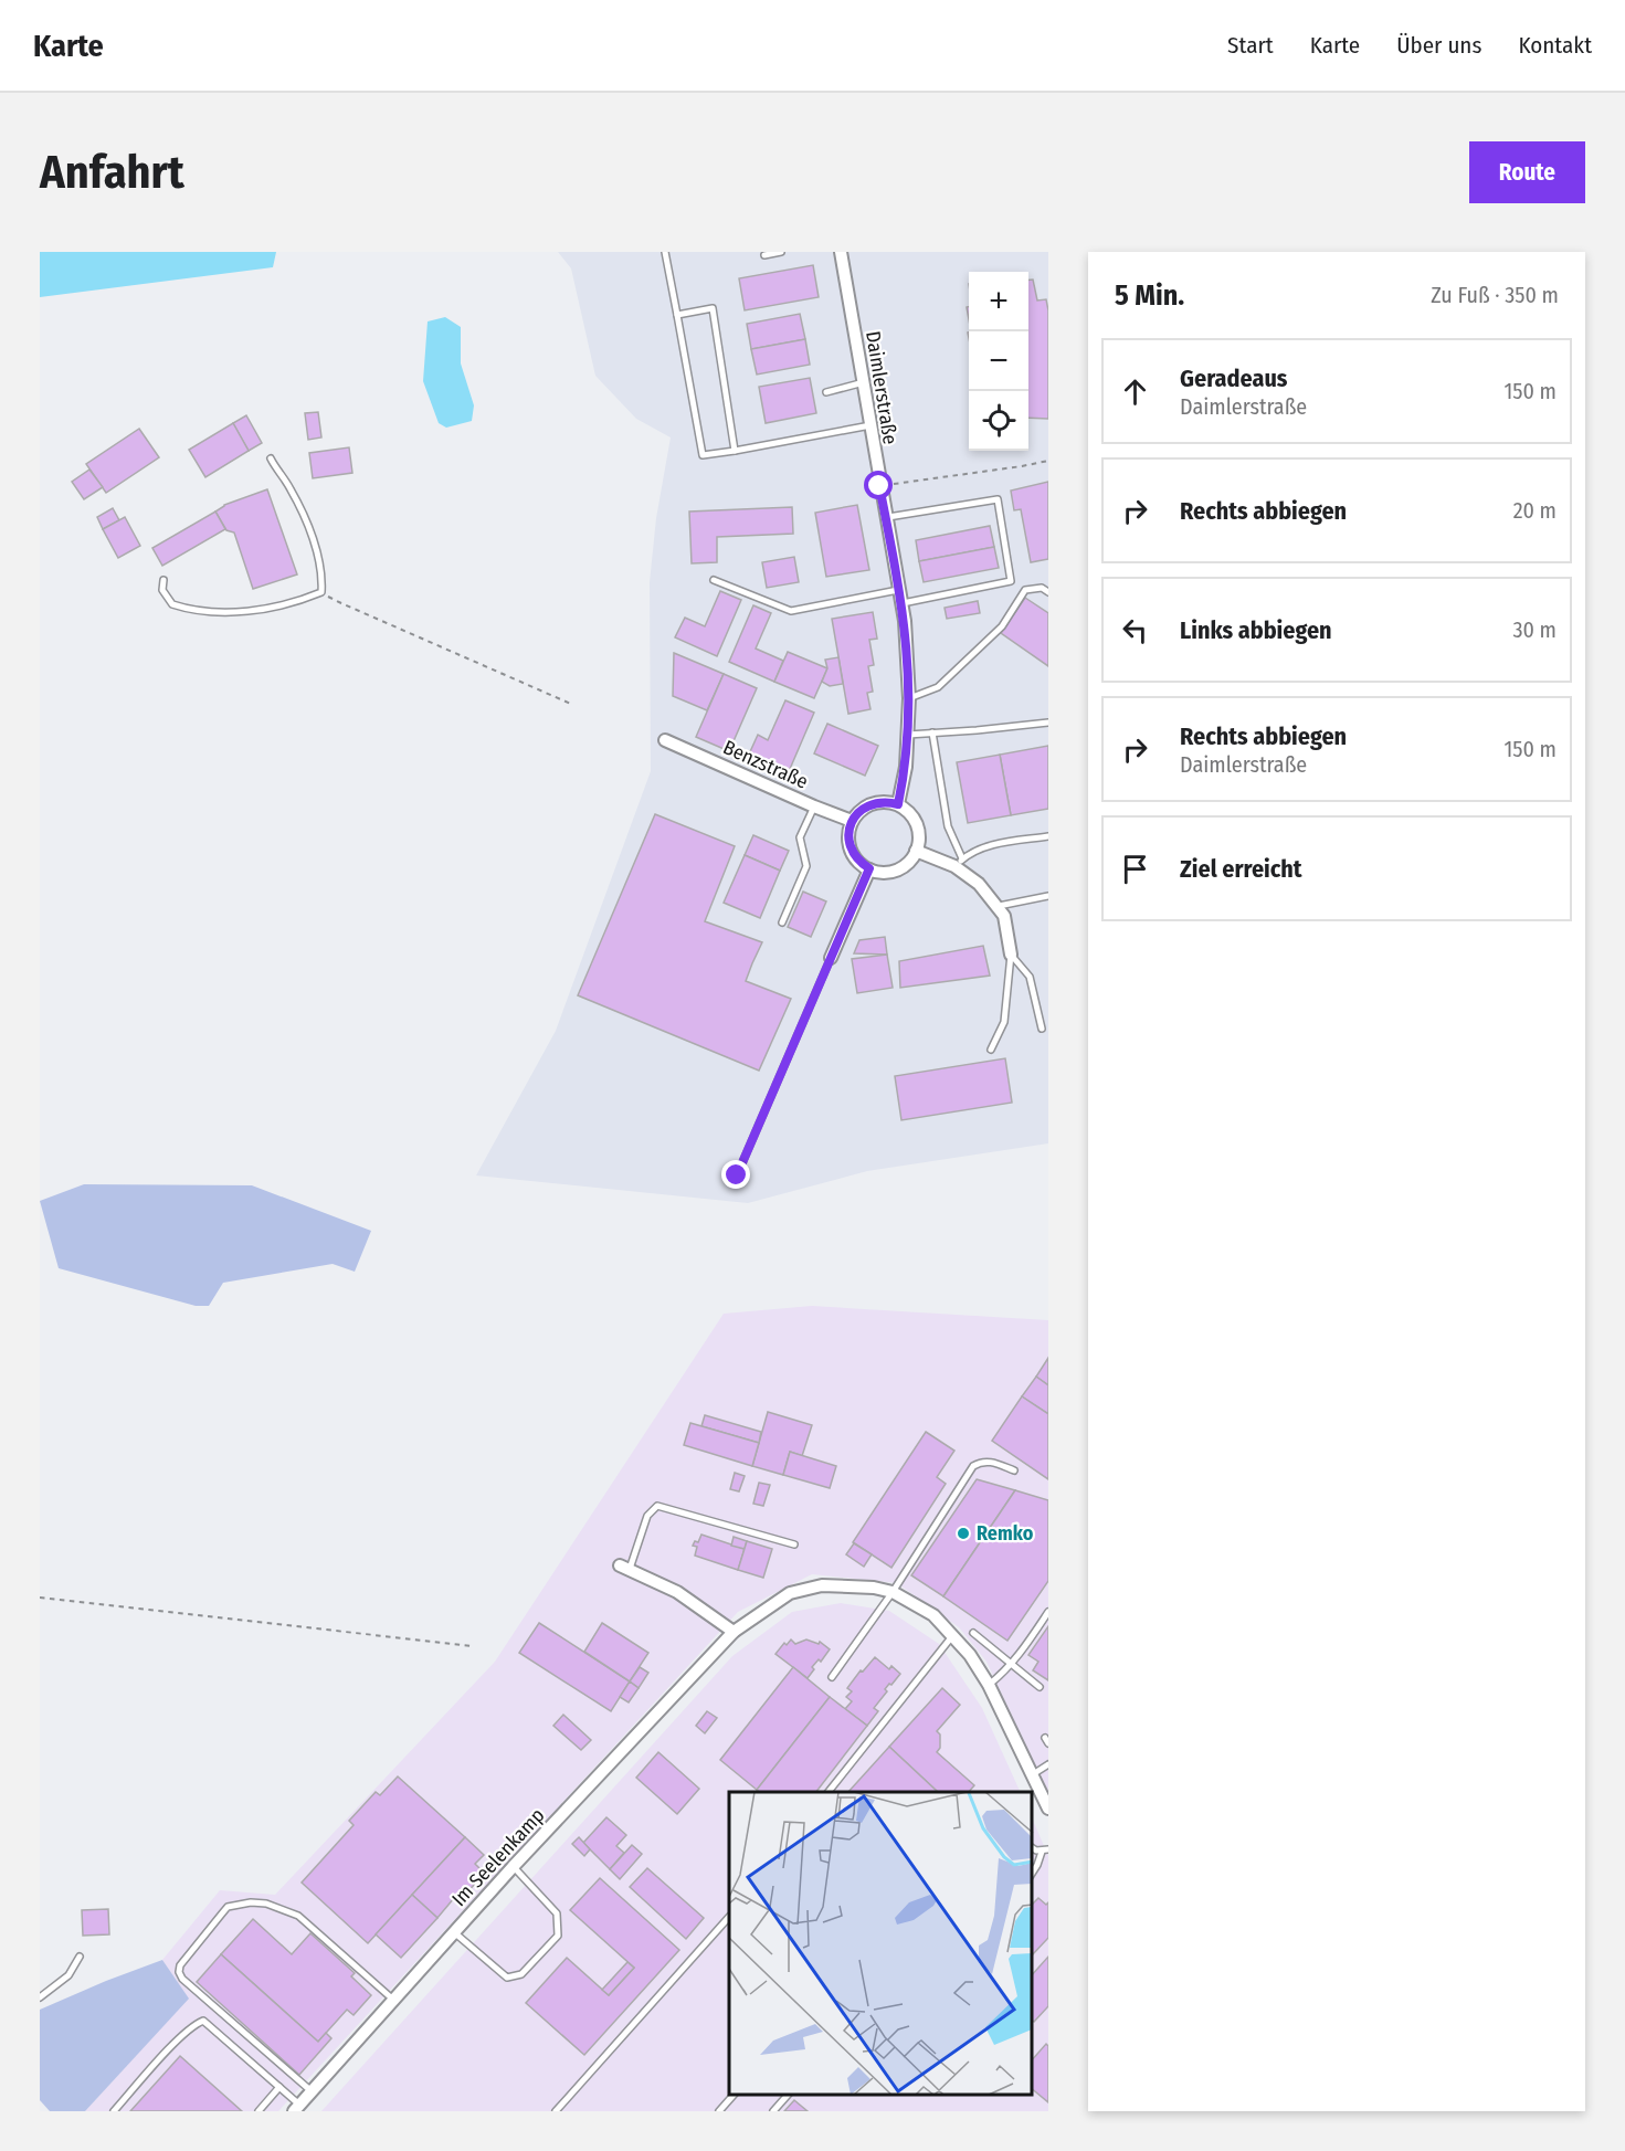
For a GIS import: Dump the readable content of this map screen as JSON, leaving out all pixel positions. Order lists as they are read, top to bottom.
{
  "streets": {
    "street": ["Daimlerstraße", "Benzstraße", "Im Seelenkamp"]
  },
  "crossings": [
    ["Daimlerstraße", "Benzstraße"]
  ],
  "places": ["Remko"],
  "page": {
    "header": "Karte",
    "nav": [
      "Start",
      "Karte",
      "Über uns",
      "Kontakt"
    ],
    "buttons": "Route",
    "title": "Anfahrt",
    "heading": ["5 Min.", "Zu Fuß · 350 m"],
    "map_buttons": ["+", "−"],
    "list": [
      ["Geradeaus", "Daimlerstraße", "150 m"],
      ["Rechts abbiegen", "20 m"],
      ["Links abbiegen", "30 m"],
      ["Rechts abbiegen", "Daimlerstraße", "150 m"],
      "Ziel erreicht"
    ]
  }
}
